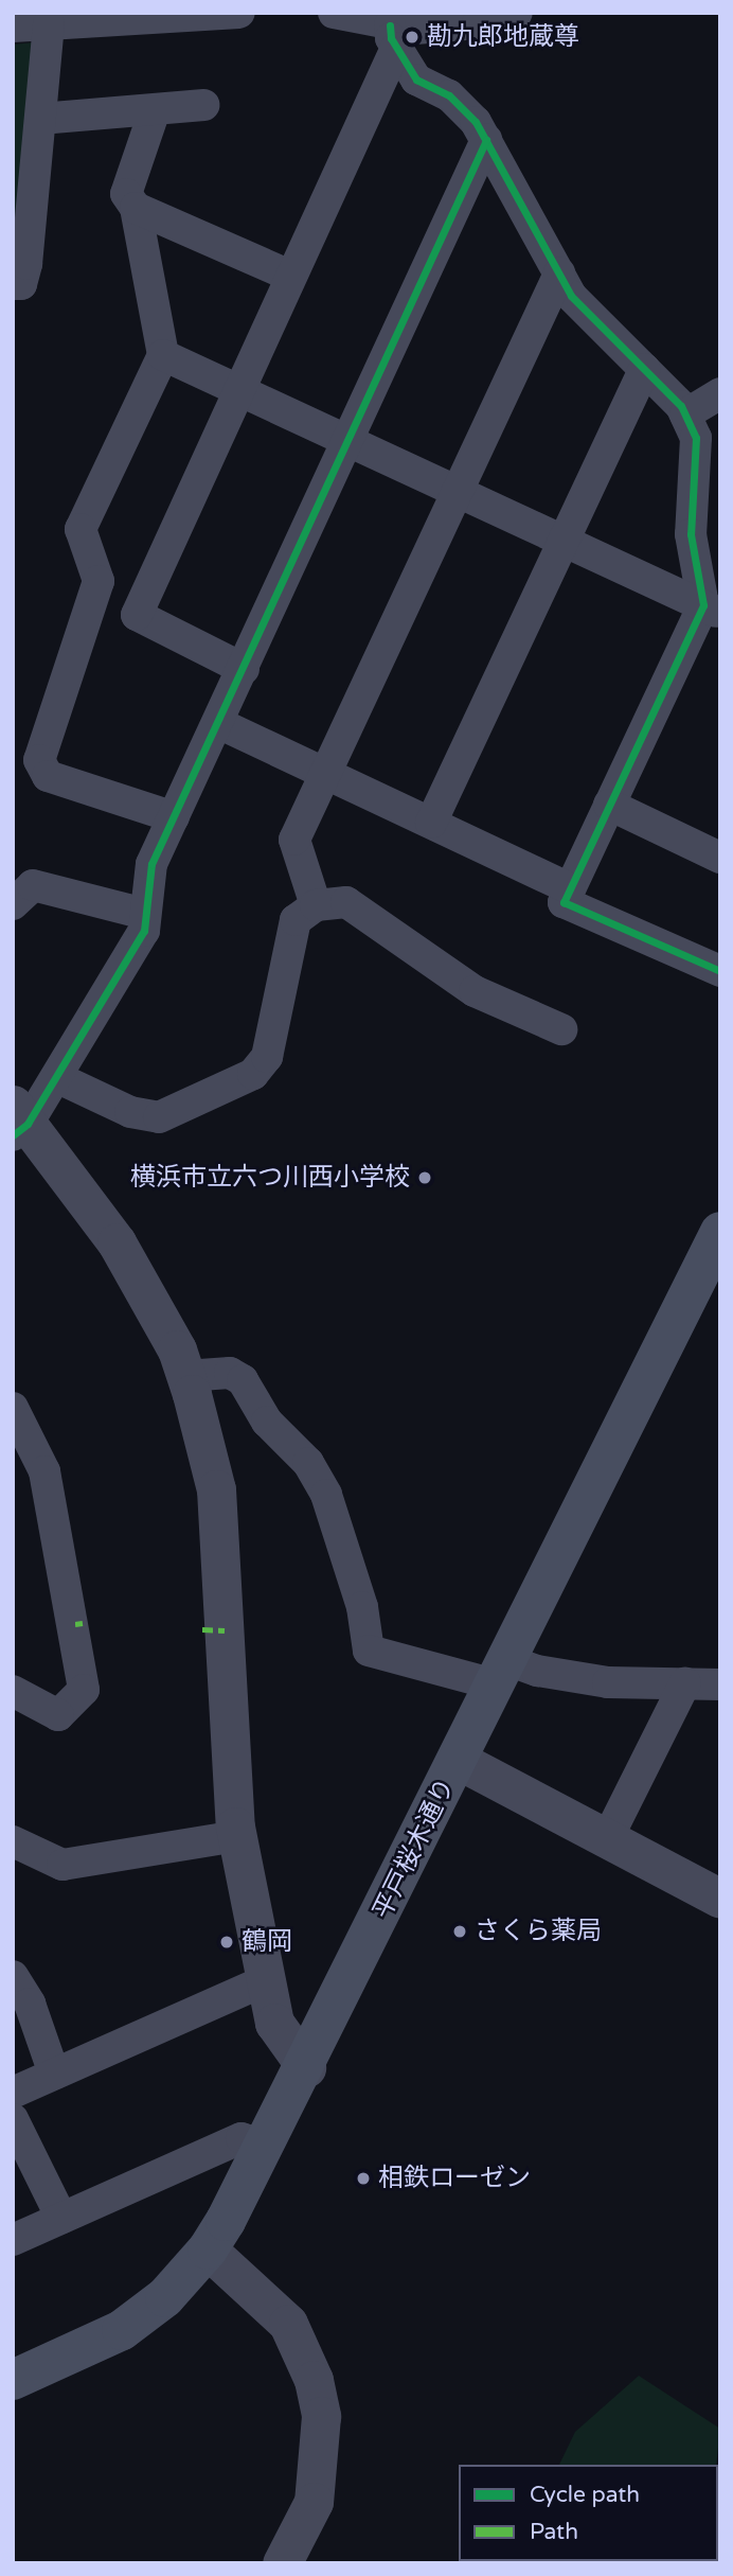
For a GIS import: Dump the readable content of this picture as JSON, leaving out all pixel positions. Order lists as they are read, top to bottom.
{
  "streets": {
    "main road": ["平戸桜木通り"]
  },
  "places": [
    "勘九郎地蔵尊",
    "横浜市立六つ川西小学校",
    "さくら薬局",
    "鶴岡",
    "相鉄ローゼン"
  ],
  "legend": ["Cycle path", "Path"]
}
